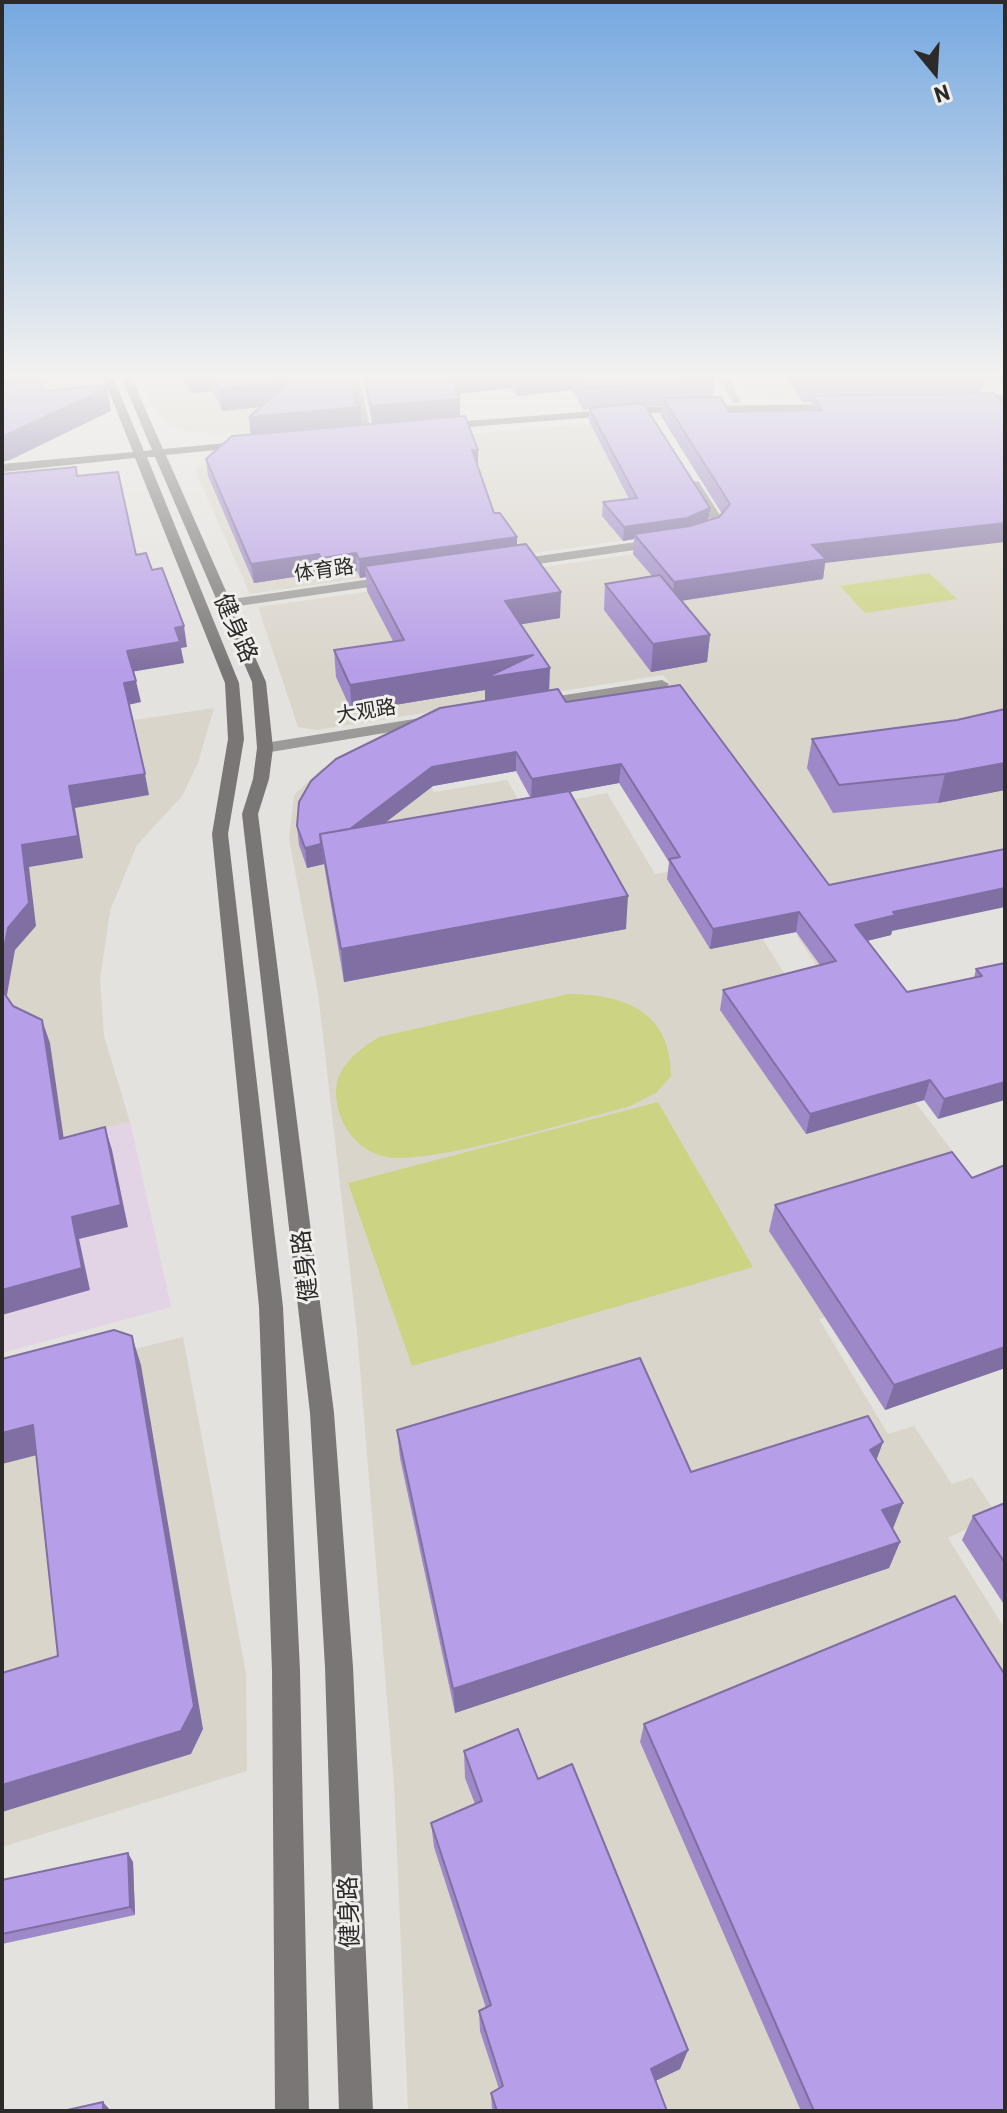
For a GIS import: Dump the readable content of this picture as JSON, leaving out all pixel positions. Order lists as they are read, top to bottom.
{
  "streets": {
    "main road": ["健身路"],
    "street": ["体育路", "大观路"]
  },
  "crossings": [
    ["体育路", "健身路"],
    ["健身路", "大观路"]
  ],
  "north": "bottom"
}
